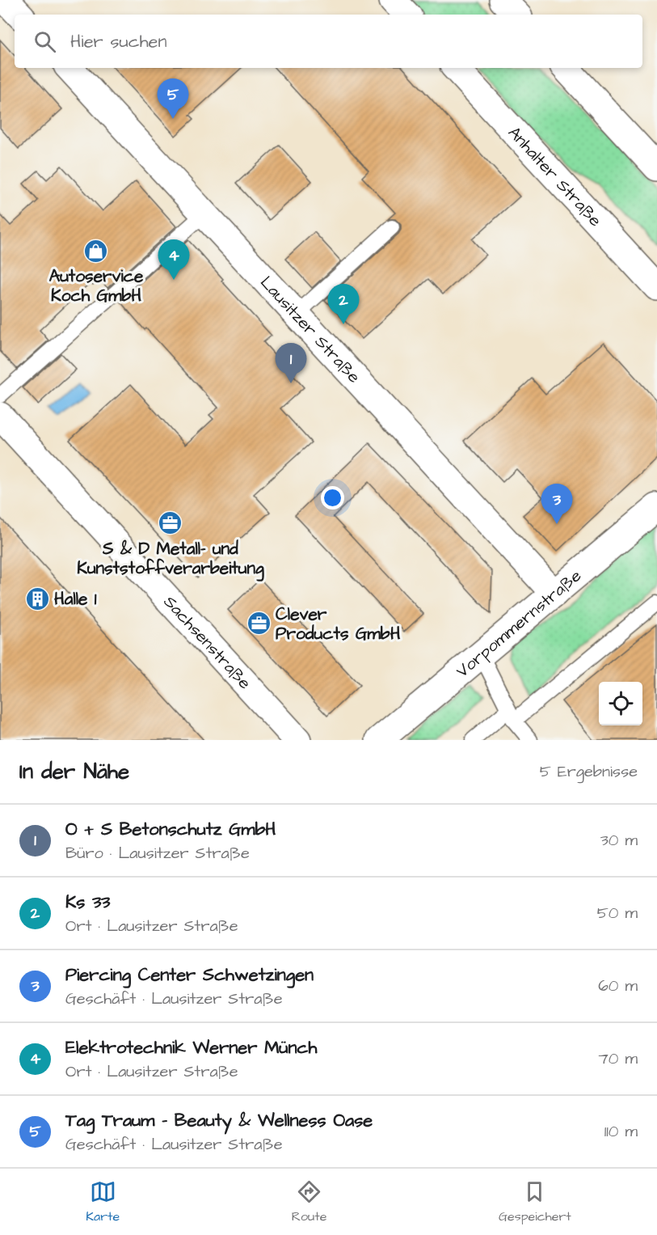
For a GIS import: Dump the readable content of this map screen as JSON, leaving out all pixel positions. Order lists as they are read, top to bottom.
{
  "streets": {
    "street": [
      "Anhalter Straße",
      "Lausitzer Straße",
      "Vorpommernstraße",
      "Sachsenstraße"
    ]
  },
  "crossings": [
    ["Lausitzer Straße", "Vorpommernstraße"]
  ],
  "places": {
    "shop": ["Autoservice Koch GmbH"],
    "office": ["S & D Metall- und Kunststoffverarbeitung", "Clever Products GmbH"],
    "building": ["Halle 1"]
  },
  "page": {
    "search": "Hier suchen",
    "pins": [
      "5",
      "4",
      "2",
      "1",
      "3"
    ],
    "heading": ["In der Nähe", "5 Ergebnisse"],
    "list": [
      {
        "mark": "1",
        "name": "O + S Betonschutz GmbH",
        "note": "Büro · Lausitzer Straße",
        "value": "30 m"
      },
      {
        "mark": "2",
        "name": "Ks 33",
        "note": "Ort · Lausitzer Straße",
        "value": "50 m"
      },
      {
        "mark": "3",
        "name": "Piercing Center Schwetzingen",
        "note": "Geschäft · Lausitzer Straße",
        "value": "60 m"
      },
      {
        "mark": "4",
        "name": "Elektrotechnik Werner Münch",
        "note": "Ort · Lausitzer Straße",
        "value": "70 m"
      },
      {
        "mark": "5",
        "name": "Tag Traum - Beauty & Wellness Oase",
        "note": "Geschäft · Lausitzer Straße",
        "value": "110 m"
      }
    ],
    "nav": ["Karte", "Route", "Gespeichert"]
  }
}
